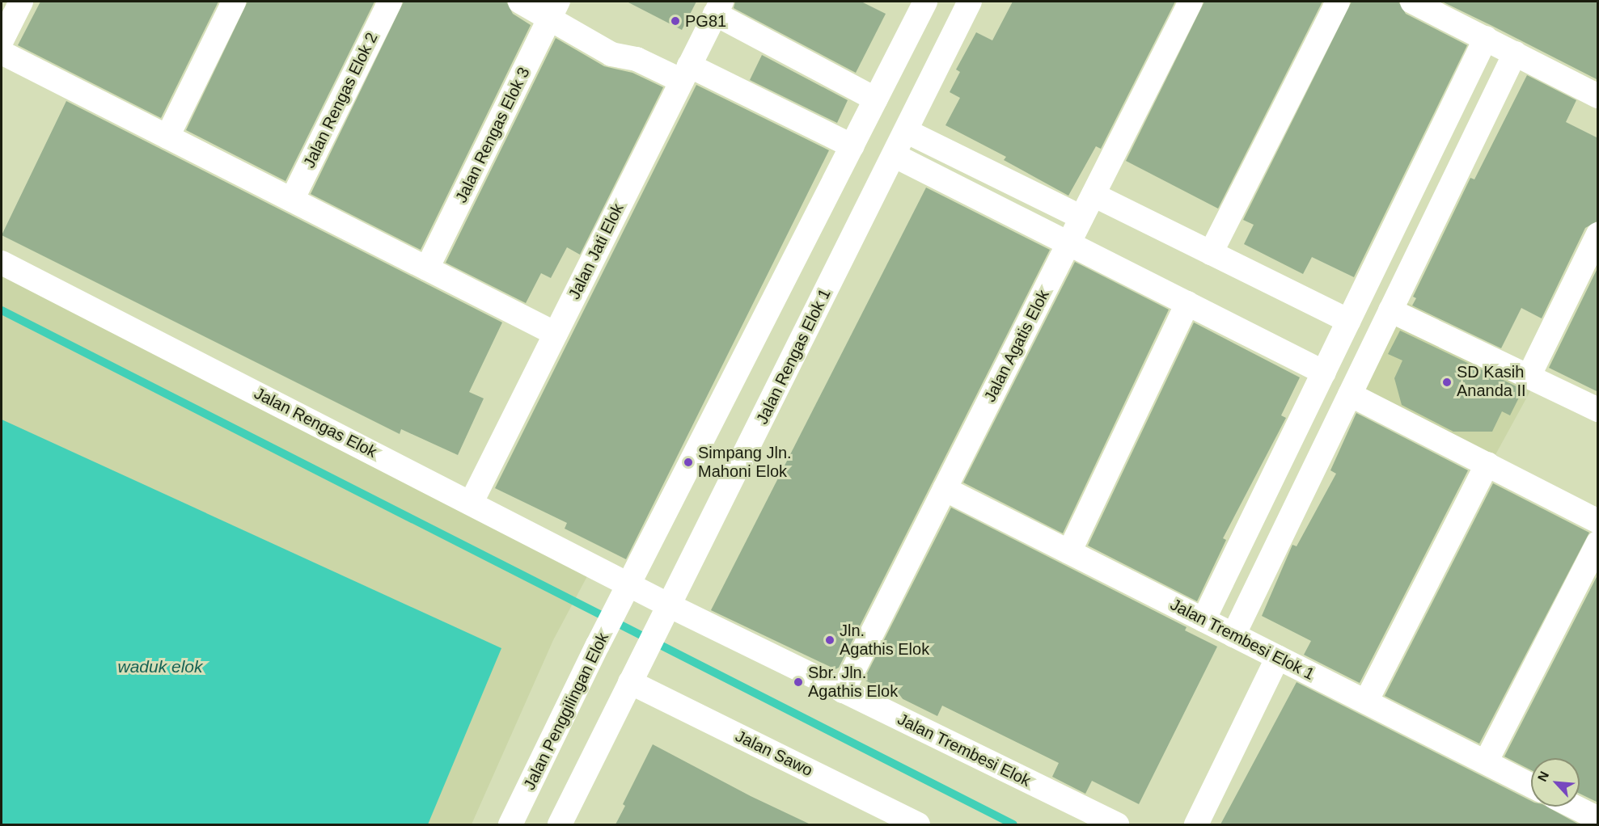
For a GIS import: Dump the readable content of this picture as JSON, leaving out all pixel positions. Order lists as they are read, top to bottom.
{
  "streets": {
    "street": [
      "Jalan Rengas Elok 2",
      "Jalan Rengas Elok 3",
      "Jalan Jati Elok",
      "Jalan Agatis Elok",
      "Jalan Rengas Elok 1",
      "Jalan Rengas Elok",
      "Jalan Trembesi Elok 1",
      "Jalan Penggilingan Elok",
      "Jalan Trembesi Elok",
      "Jalan Sawo"
    ]
  },
  "crossings": [
    ["Jalan Jati Elok", "Jalan Rengas Elok"],
    ["Jalan Agatis Elok", "Jalan Trembesi Elok 1"],
    ["Jalan Agatis Elok", "Jalan Trembesi Elok"],
    ["Jalan Rengas Elok 1", "Jalan Trembesi Elok"],
    ["Jalan Rengas Elok", "Jalan Penggilingan Elok"],
    ["Jalan Rengas Elok", "Jalan Trembesi Elok"],
    ["Jalan Penggilingan Elok", "Jalan Trembesi Elok"]
  ],
  "water": ["waduk elok"],
  "places": [
    "PG81",
    "SD Kasih Ananda II",
    "Simpang Jln. Mahoni Elok",
    "Jln. Agathis Elok",
    "Sbr. Jln. Agathis Elok"
  ],
  "north": "top left"
}
